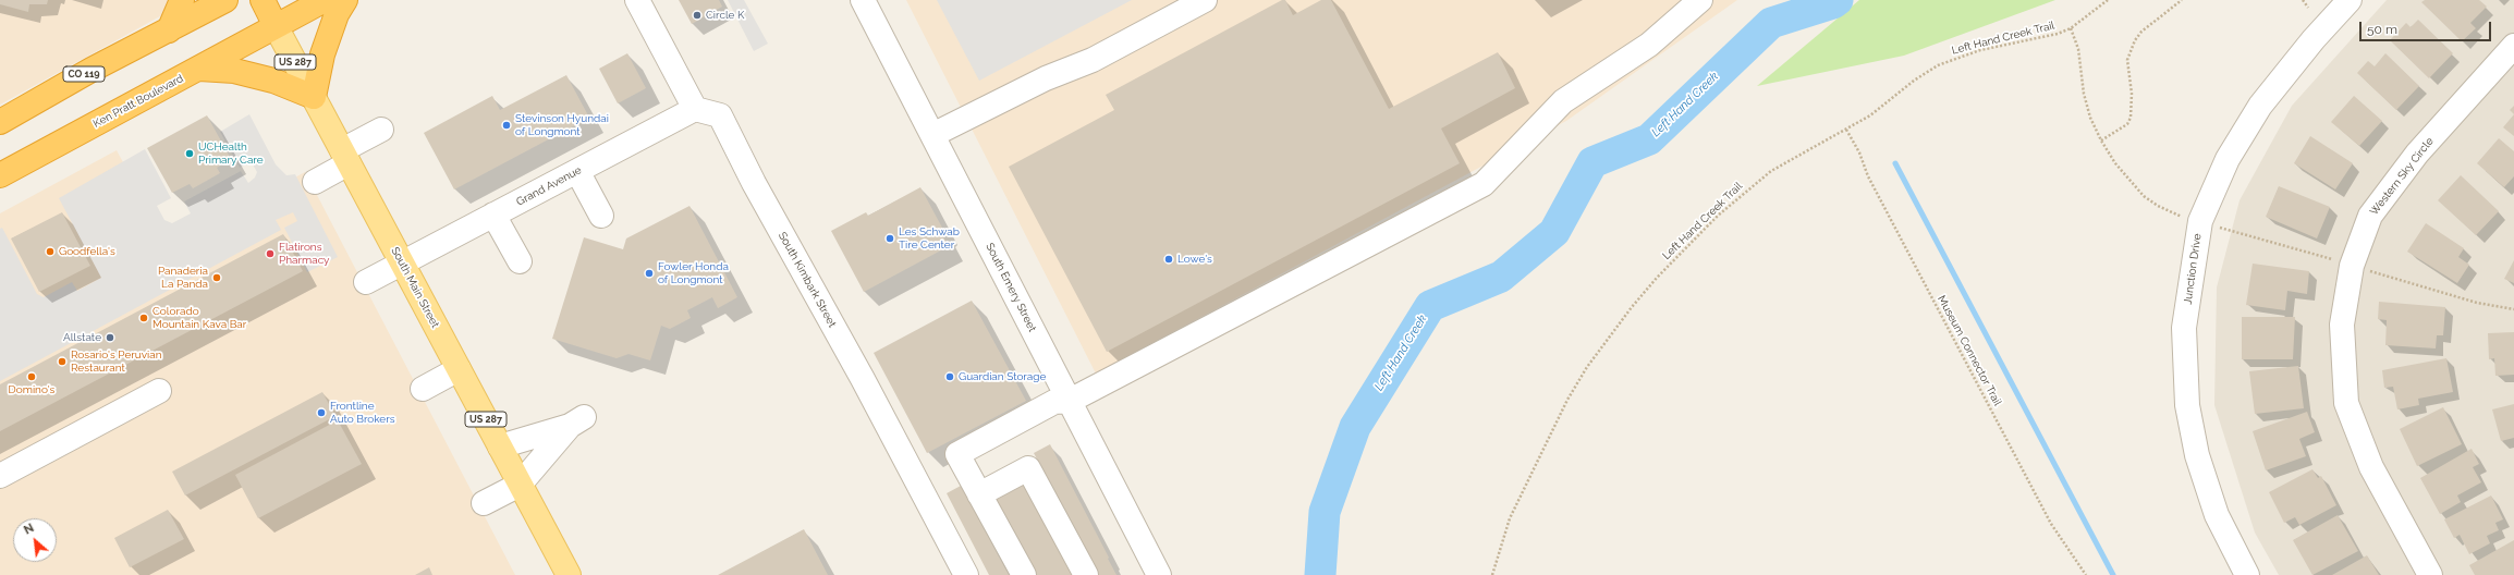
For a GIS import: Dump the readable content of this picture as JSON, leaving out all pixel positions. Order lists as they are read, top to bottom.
{
  "streets": {
    "highway": [
      "US 287",
      "CO 119",
      "Ken Pratt Boulevard",
      "South Main Street"
    ],
    "street": [
      "Western Sky Circle",
      "Grand Avenue",
      "Junction Drive",
      "South Kimbark Street",
      "South Emery Street"
    ],
    "path": ["Left Hand Creek Trail", "Museum Connector Trail"]
  },
  "crossings": [
    ["Left Hand Creek Trail", "Museum Connector Trail"],
    ["Ken Pratt Boulevard", "South Main Street"],
    ["Grand Avenue", "South Kimbark Street"],
    ["Grand Avenue", "South Main Street"]
  ],
  "water": ["Left Hand Creek"],
  "places": [
    "Circle K",
    "Stevinson Hyundai of Longmont",
    "UCHealth Primary Care",
    "Les Schwab Tire Center",
    "Goodfella's",
    "Flatirons Pharmacy",
    "Lowe's",
    "Fowler Honda of Longmont",
    "Panaderia La Panda",
    "Colorado Mountain Kava Bar",
    "Allstate",
    "Rosario's Peruvian Restaurant",
    "Domino's",
    "Guardian Storage",
    "Frontline Auto Brokers"
  ],
  "scale_bar": "50 m",
  "north": "top left"
}
